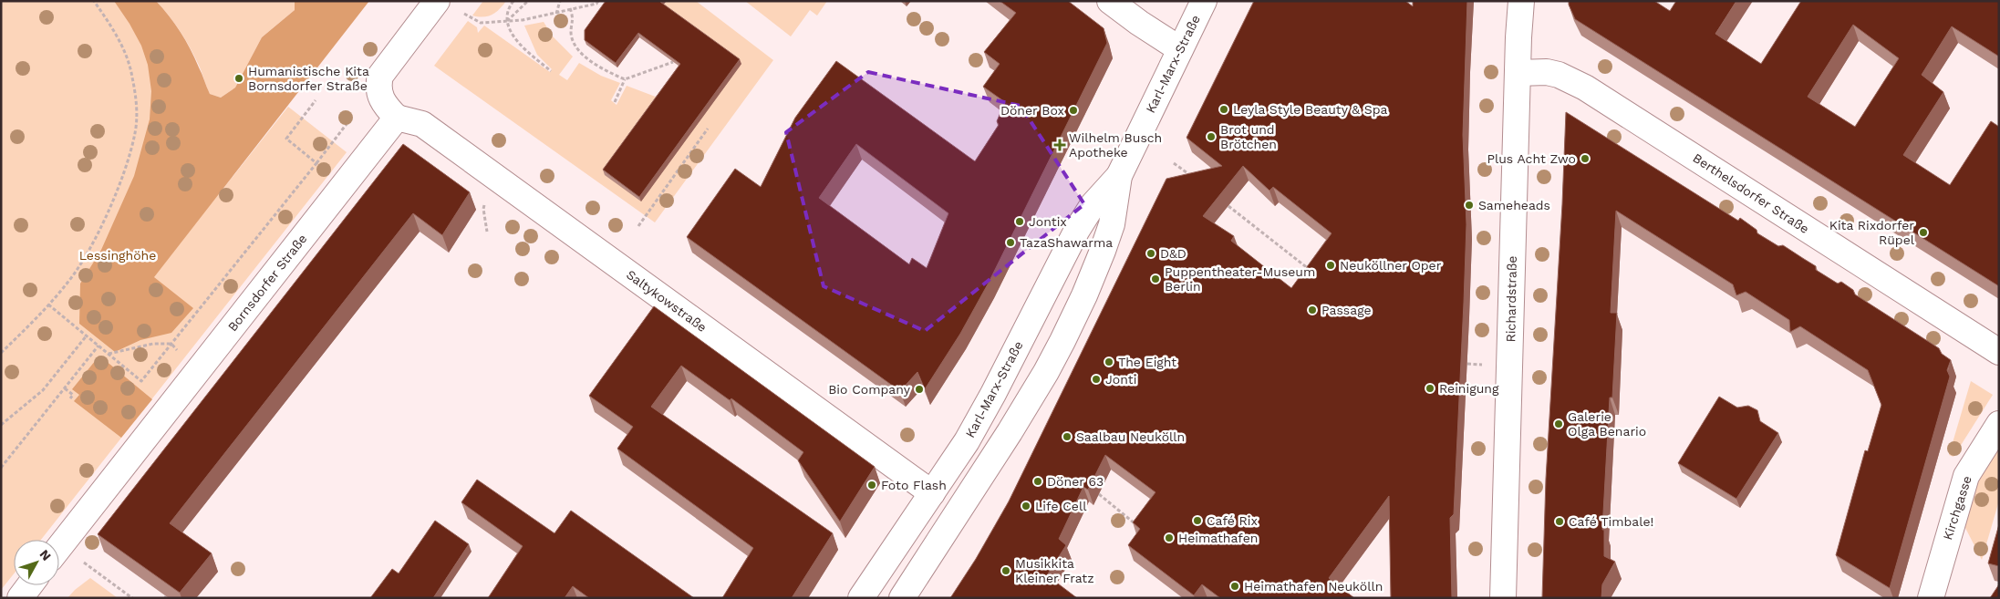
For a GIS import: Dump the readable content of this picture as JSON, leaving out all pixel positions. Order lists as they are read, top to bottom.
{
  "streets": {
    "street": [
      "Karl-Marx-Straße",
      "Berthelsdorfer Straße",
      "Bornsdorfer Straße",
      "Richardstraße",
      "Saltykowstraße",
      "Kirchgasse"
    ]
  },
  "crossings": [
    ["Karl-Marx-Straße", "Saltykowstraße"],
    ["Berthelsdorfer Straße", "Richardstraße"],
    ["Bornsdorfer Straße", "Saltykowstraße"]
  ],
  "parks": ["Lessinghöhe"],
  "places": {
    "other": [
      "Humanistische Kita Bornsdorfer Straße",
      "Leyla Style Beauty & Spa",
      "Döner Box",
      "Brot und Brötchen",
      "Plus Acht Zwo",
      "Sameheads",
      "Jontix",
      "Kita Rixdorfer Rüpel",
      "TazaShawarma",
      "D&D",
      "Neuköllner Oper",
      "Puppentheater-Museum Berlin",
      "Passage",
      "The Eight",
      "Jonti",
      "Reinigung",
      "Bio Company",
      "Galerie Olga Benario",
      "Saalbau Neukölln",
      "Döner 63",
      "Foto Flash",
      "Life Cell",
      "Café Rix",
      "Café Timbale!",
      "Heimathafen",
      "Musikkita Kleiner Fratz",
      "Heimathafen Neukölln"
    ],
    "health": ["Wilhelm Busch Apotheke"]
  },
  "north": "top right"
}
